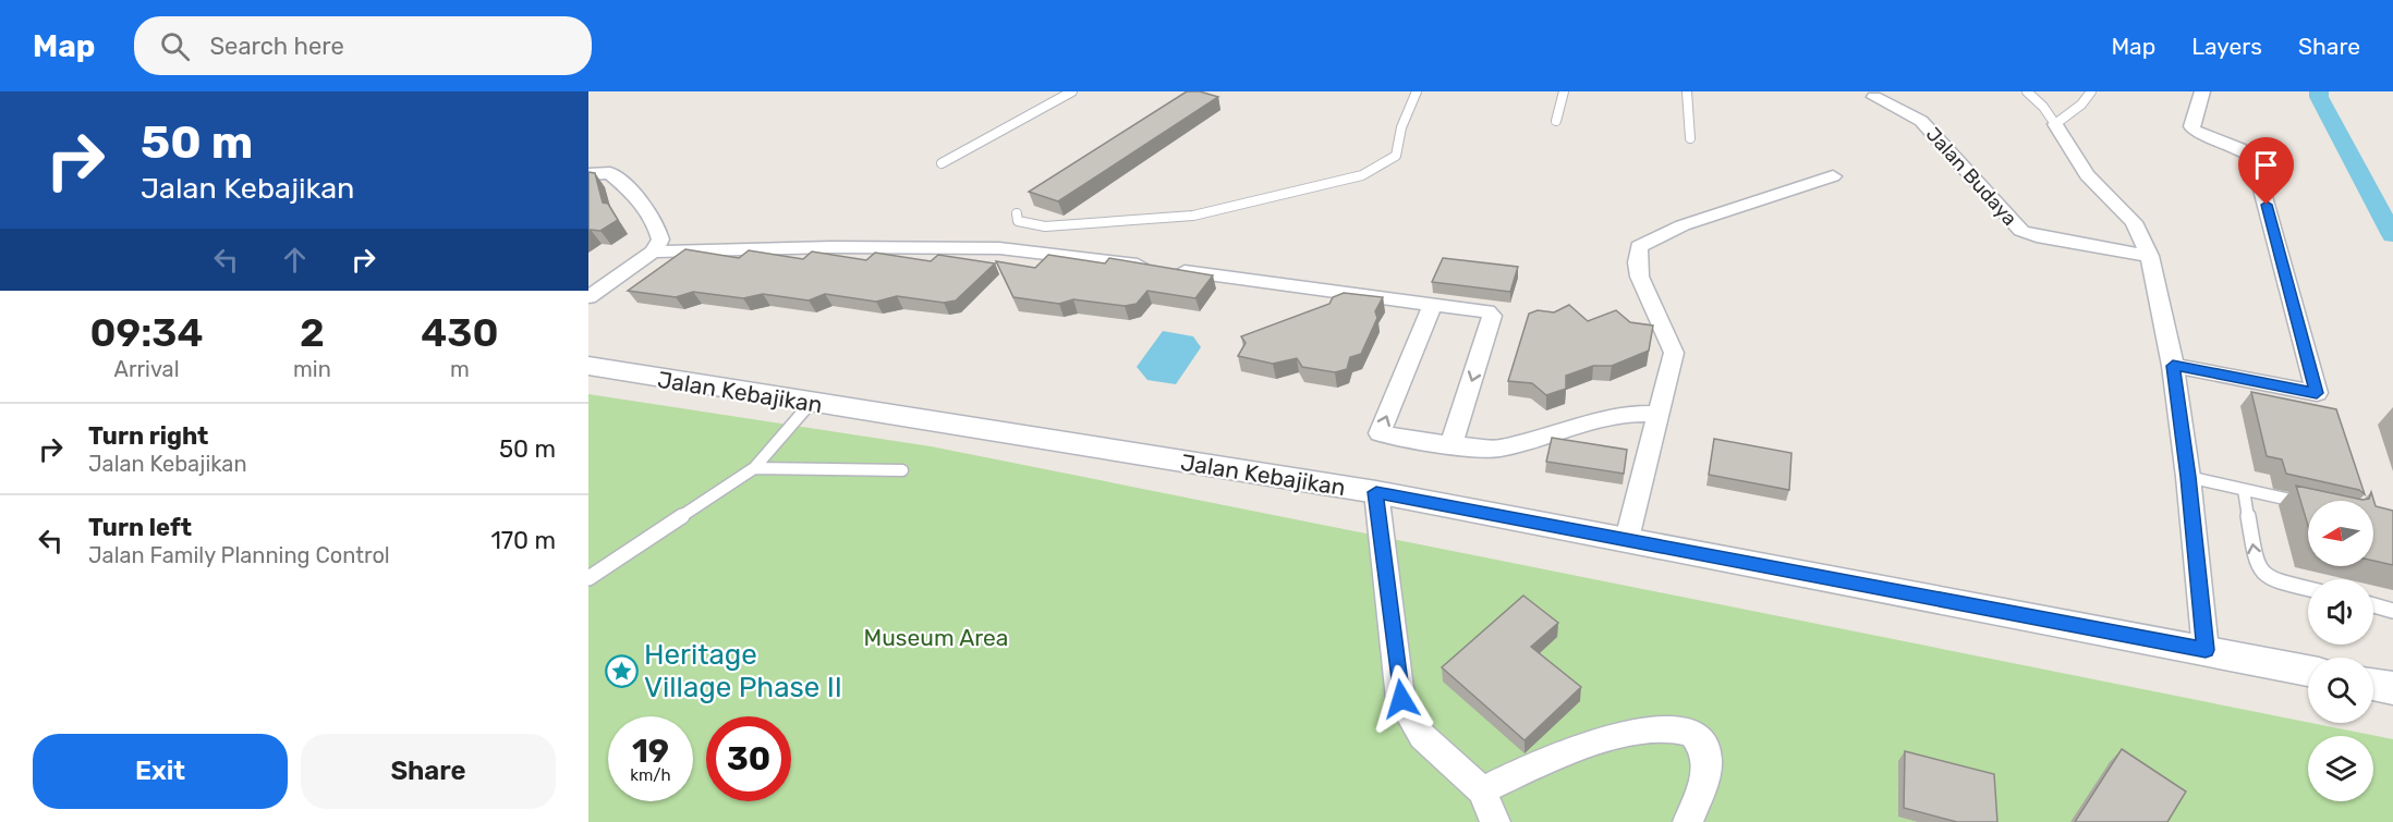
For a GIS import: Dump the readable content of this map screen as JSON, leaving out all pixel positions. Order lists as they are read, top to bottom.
{
  "streets": {
    "street": ["Jalan Budaya", "Jalan Kebajikan"]
  },
  "parks": ["Museum Area"],
  "places": {
    "place": ["Heritage Village Phase II"]
  },
  "north": "left",
  "page": {
    "header": "Map",
    "search": "Search here",
    "nav": ["Map", "Layers", "Share"],
    "turn": ["50 m", "Jalan Kebajikan"],
    "eta": [
      "09:34",
      "Arrival",
      "2",
      "min",
      "430",
      "m"
    ],
    "list": [
      {
        "name": "Turn right",
        "note": "Jalan Kebajikan",
        "value": "50 m"
      },
      {
        "name": "Turn left",
        "note": "Jalan Family Planning Control",
        "value": "170 m"
      }
    ],
    "speed": "19 km/h",
    "limit": "30",
    "buttons": ["Exit", "Share"]
  }
}
